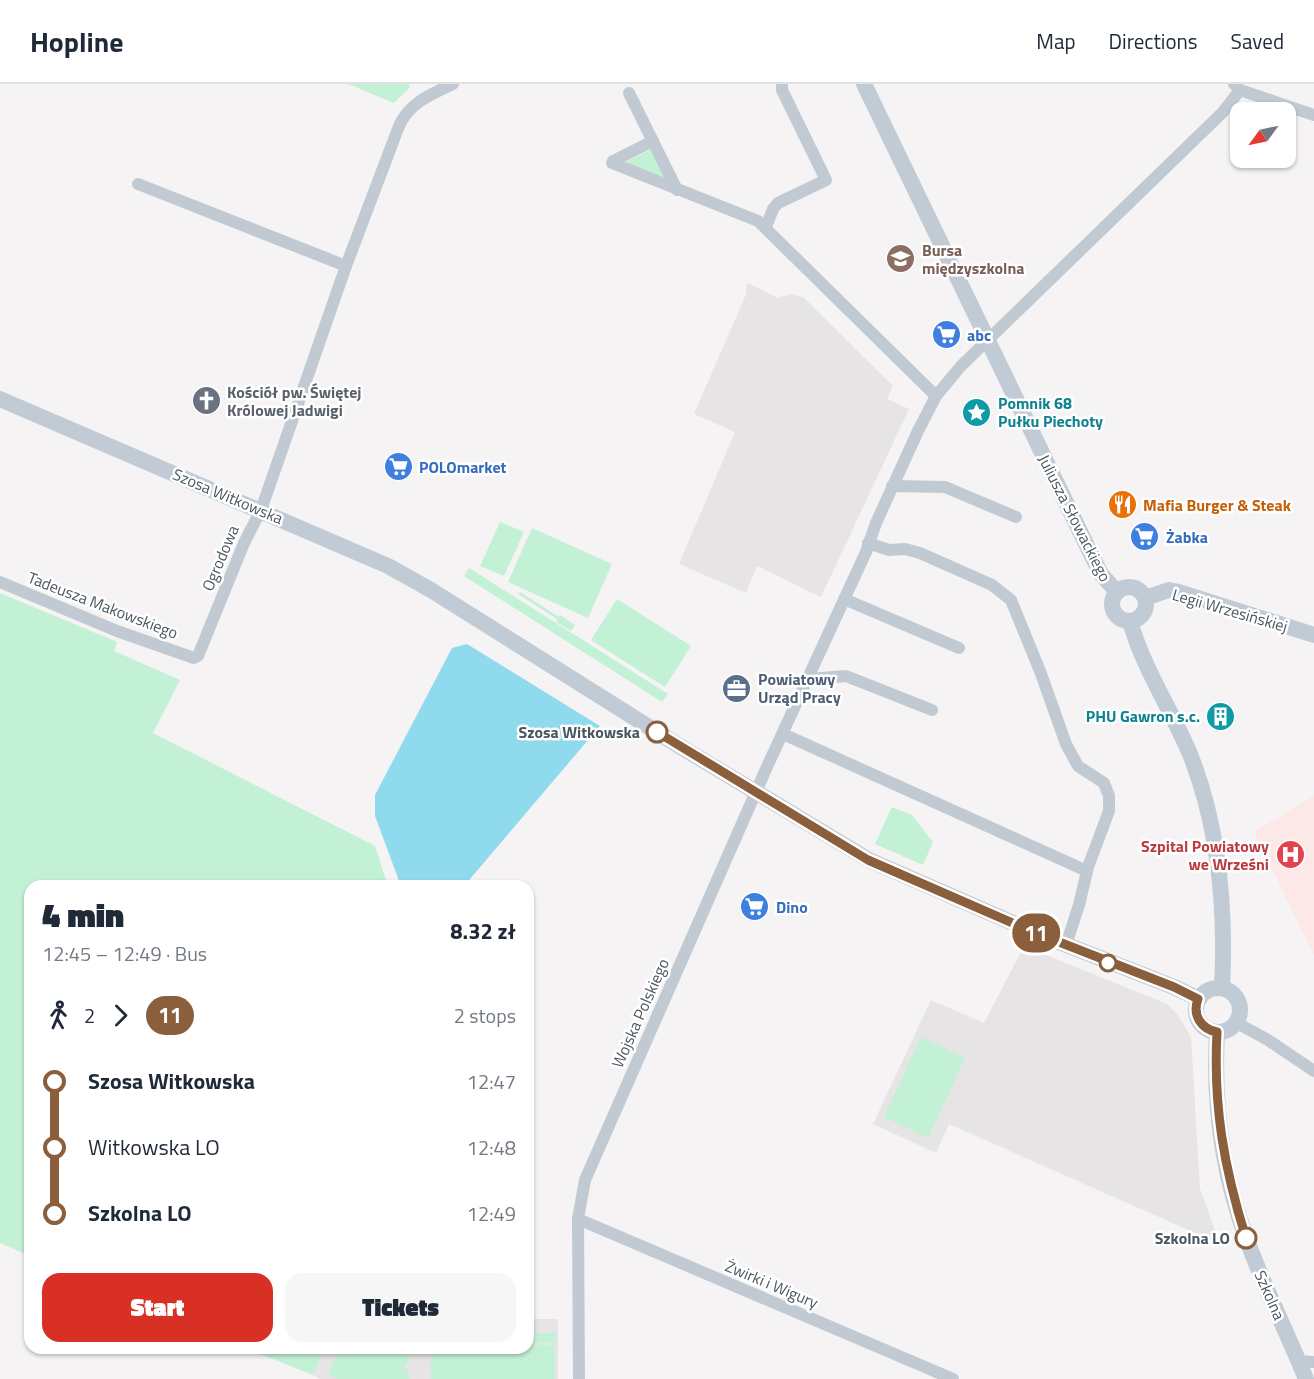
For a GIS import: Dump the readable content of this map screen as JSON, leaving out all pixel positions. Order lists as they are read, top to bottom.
{
  "streets": {
    "street": [
      "Szosa Witkowska",
      "Juliusza Słowackiego",
      "Ogrodowa",
      "Tadeusza Makowskiego",
      "Legii Wrzesińskiej",
      "Wojska Polskiego",
      "Żwirki i Wigury",
      "Szkolna"
    ]
  },
  "crossings": [
    ["Szosa Witkowska", "Ogrodowa"],
    ["Szosa Witkowska", "Wojska Polskiego"],
    ["Szosa Witkowska", "Szkolna"],
    ["Juliusza Słowackiego", "Legii Wrzesińskiej"],
    ["Juliusza Słowackiego", "Wojska Polskiego"],
    ["Ogrodowa", "Tadeusza Makowskiego"],
    ["Wojska Polskiego", "Żwirki i Wigury"]
  ],
  "places": {
    "school or university": ["Bursa międzyszkolna"],
    "supermarket": [
      "abc",
      "POLOmarket",
      "Żabka",
      "Dino"
    ],
    "church": ["Kościół pw. Świętej Królowej Jadwigi"],
    "place": ["Pomnik 68 Pułku Piechoty"],
    "restaurant": ["Mafia Burger & Steak"],
    "office": ["Powiatowy Urząd Pracy"],
    "building": ["PHU Gawron s.c."],
    "other": ["Szosa Witkowska", "Szkolna LO"],
    "hospital": ["Szpital Powiatowy we Wrześni"]
  },
  "lines": ["bus line 11"],
  "north": "bottom left",
  "page": {
    "header": "Hopline",
    "nav": ["Map", "Directions", "Saved"],
    "on_map": "11",
    "heading": ["4 min", "12:45 – 12:49 · Bus", "8.32 zł"],
    "legs": ["2", "11", "2 stops"],
    "list": [
      {
        "name": "Szosa Witkowska",
        "value": "12:47"
      },
      {
        "name": "Witkowska LO",
        "value": "12:48"
      },
      {
        "name": "Szkolna LO",
        "value": "12:49"
      }
    ],
    "buttons": ["Start", "Tickets"]
  }
}
